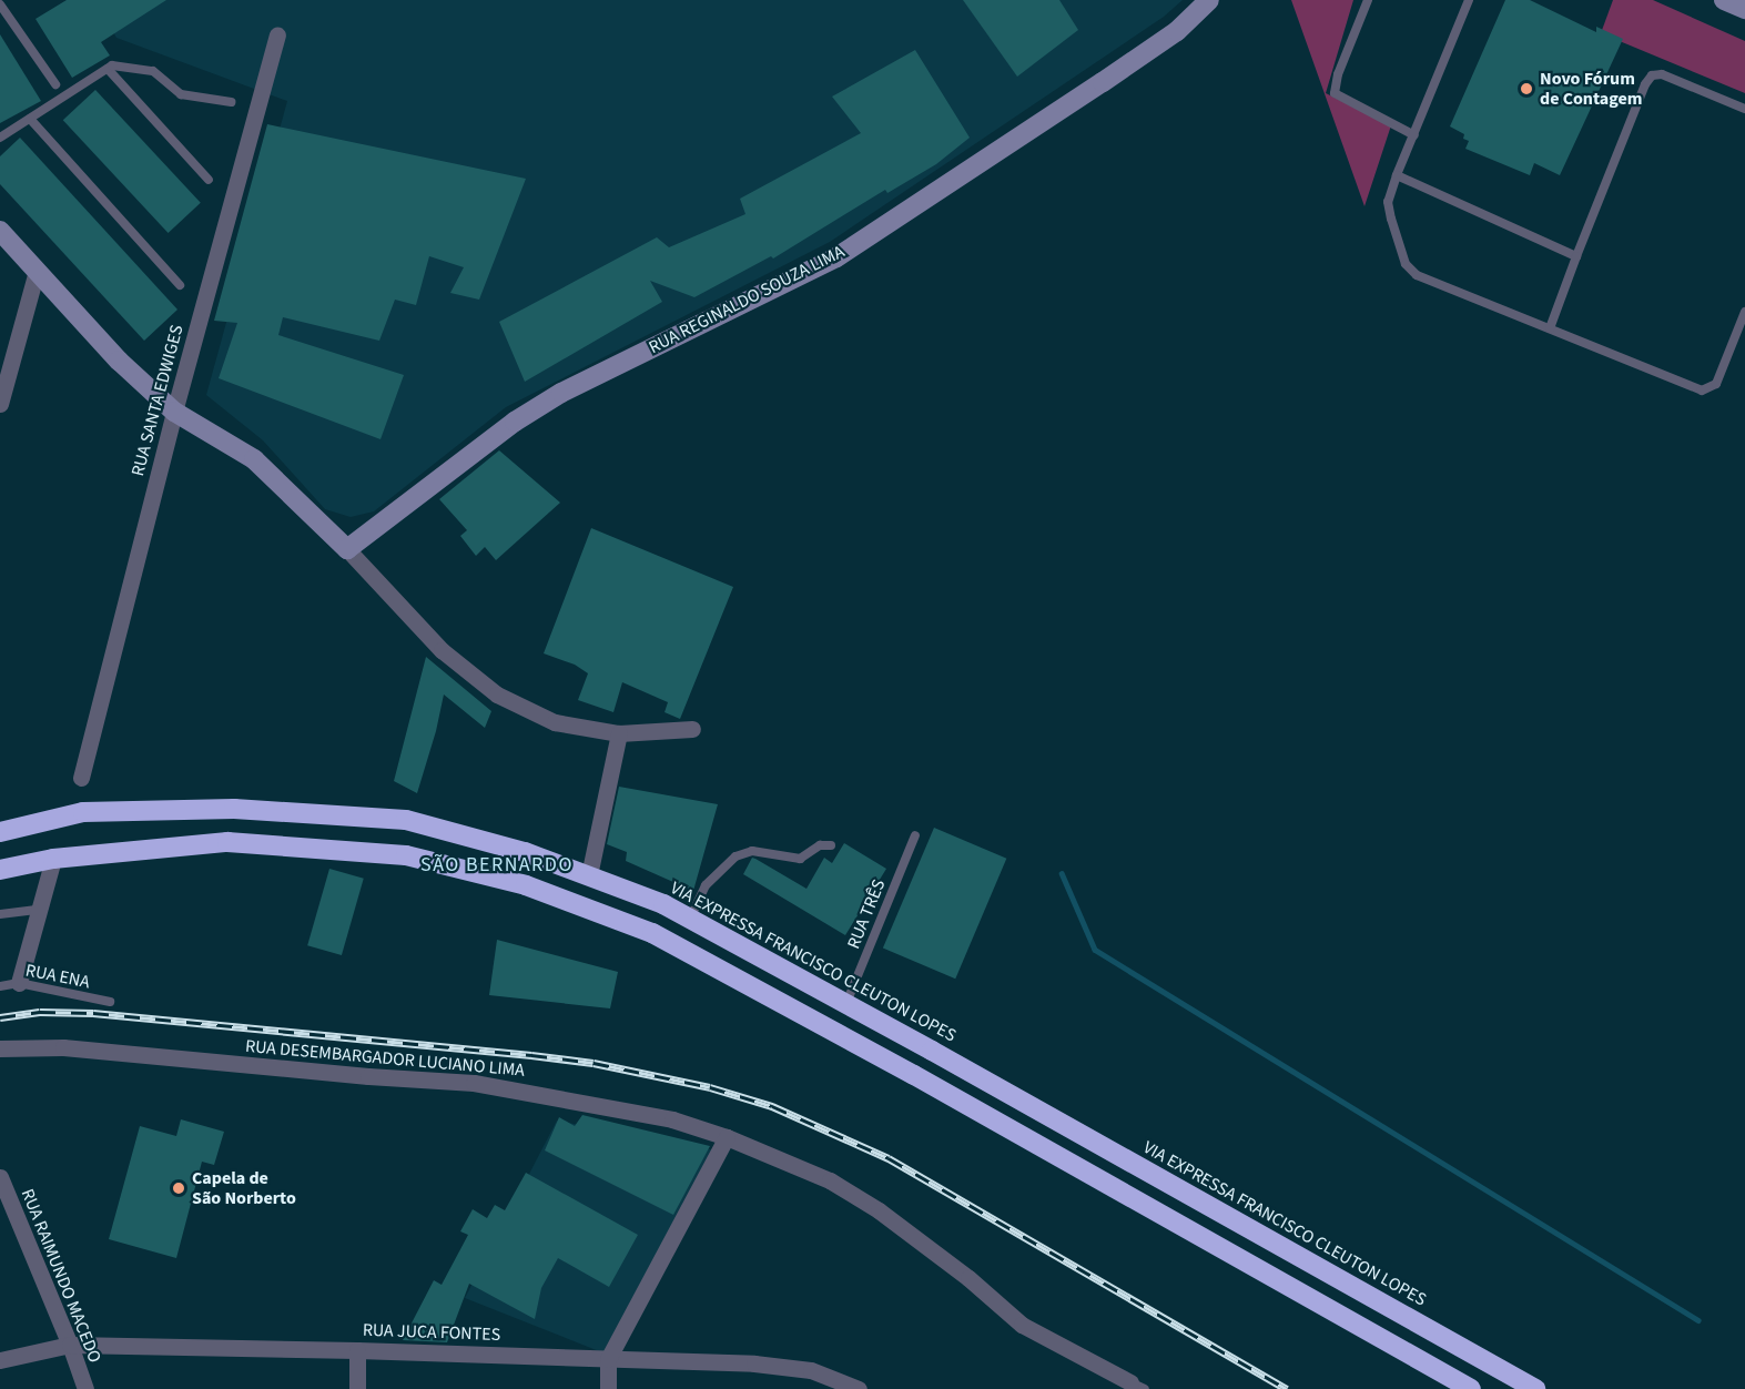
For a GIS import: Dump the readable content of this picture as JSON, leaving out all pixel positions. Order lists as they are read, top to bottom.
{
  "streets": {
    "highway": ["VIA EXPRESSA FRANCISCO CLEUTON LOPES"],
    "street": [
      "RUA REGINALDO SOUZA LIMA",
      "RUA SANTA EDWIGES",
      "RUA DESEMBARGADOR LUCIANO LIMA",
      "RUA RAIMUNDO MACEDO",
      "RUA JUCA FONTES"
    ],
    "lane": ["RUA TRÊS", "RUA ENA"]
  },
  "crossings": [
    ["RUA TRÊS", "VIA EXPRESSA FRANCISCO CLEUTON LOPES"],
    ["RUA RAIMUNDO MACEDO", "RUA JUCA FONTES"]
  ],
  "districts": ["SÃO BERNARDO"],
  "places": ["Novo Fórum de Contagem", "Capela de São Norberto"]
}
